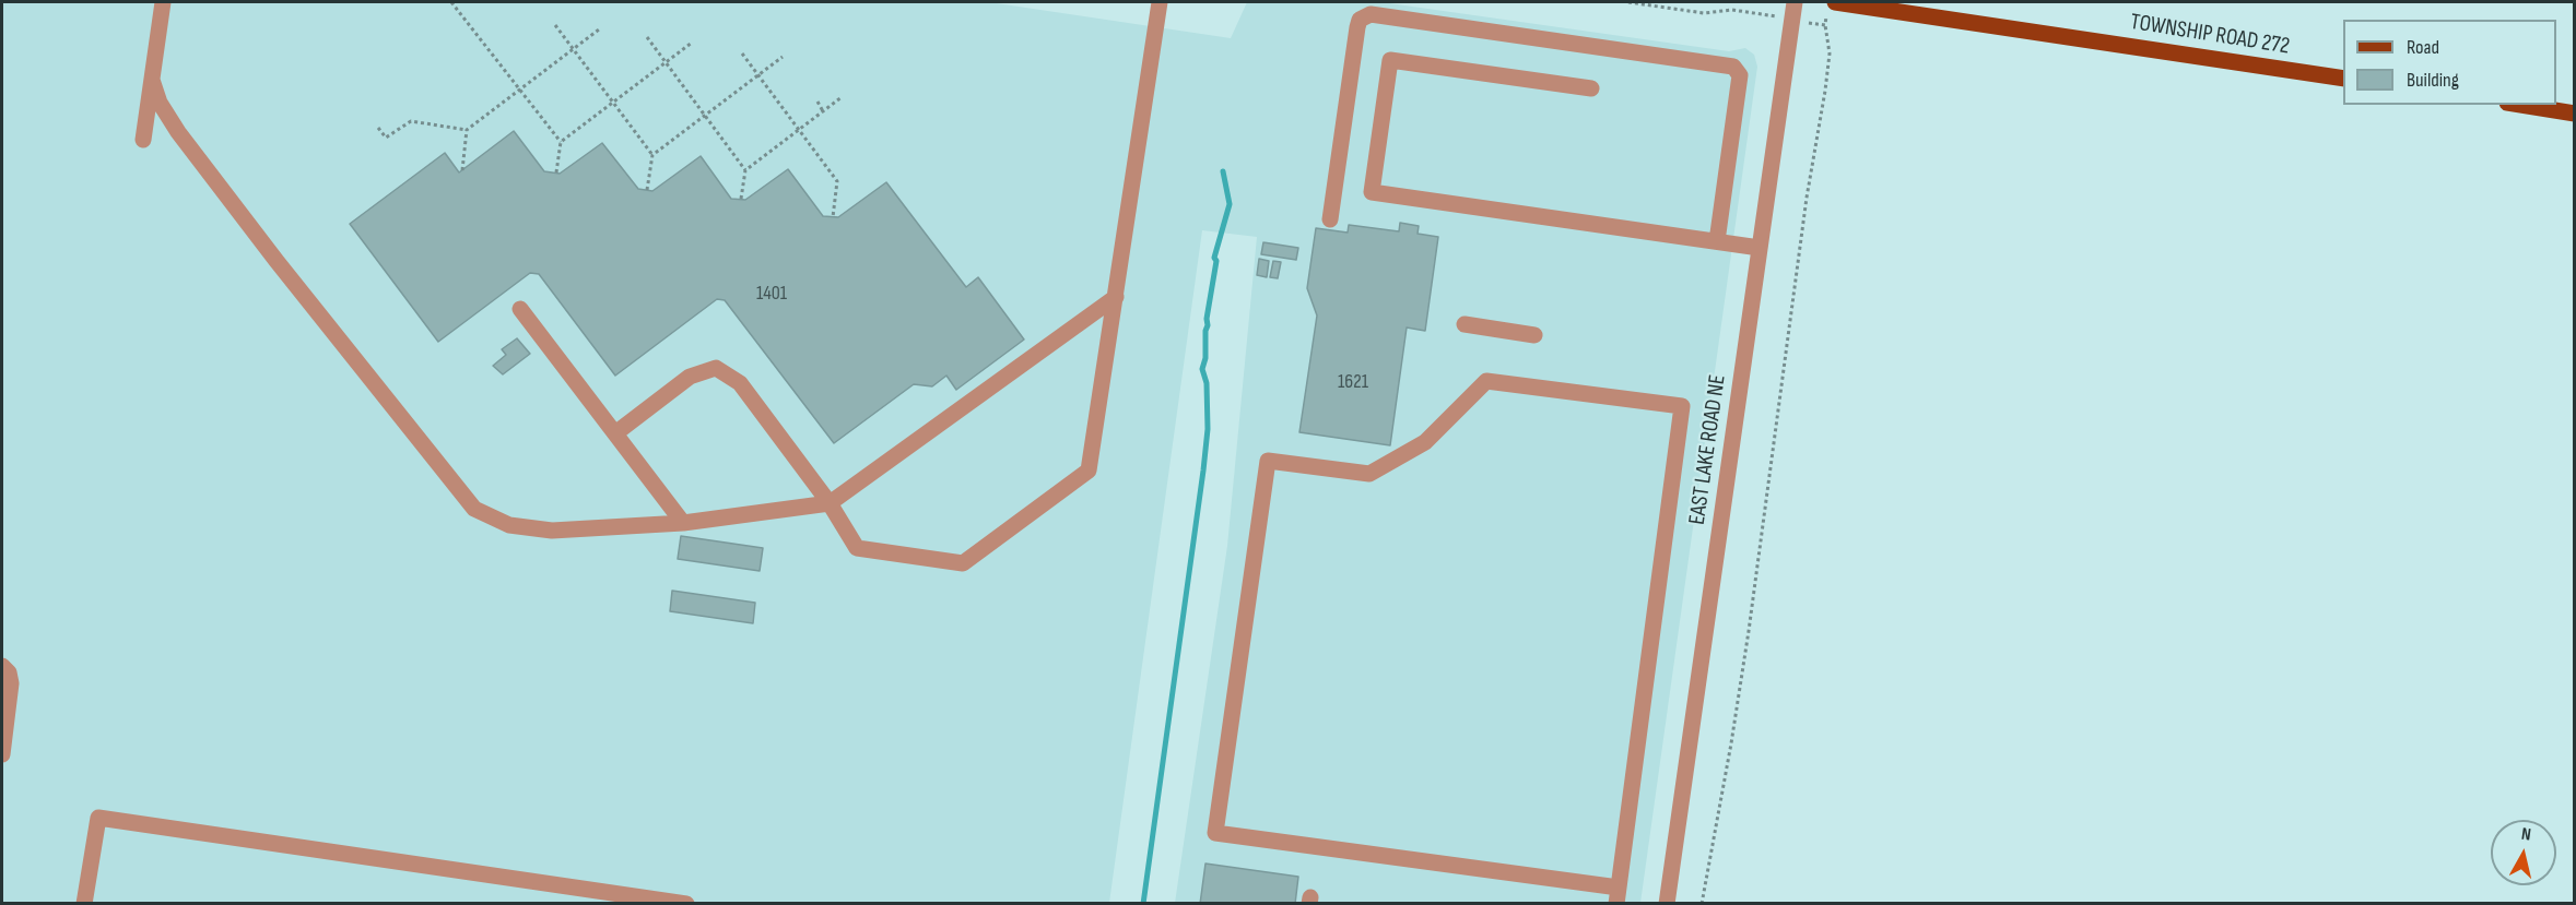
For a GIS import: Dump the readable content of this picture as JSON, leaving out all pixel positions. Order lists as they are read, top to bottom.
{
  "streets": {
    "main road": ["TOWNSHIP ROAD 272"],
    "street": ["EAST LAKE ROAD NE"]
  },
  "house_numbers": ["1401", "1621"],
  "legend": ["Road", "Building"],
  "north": "top"
}
